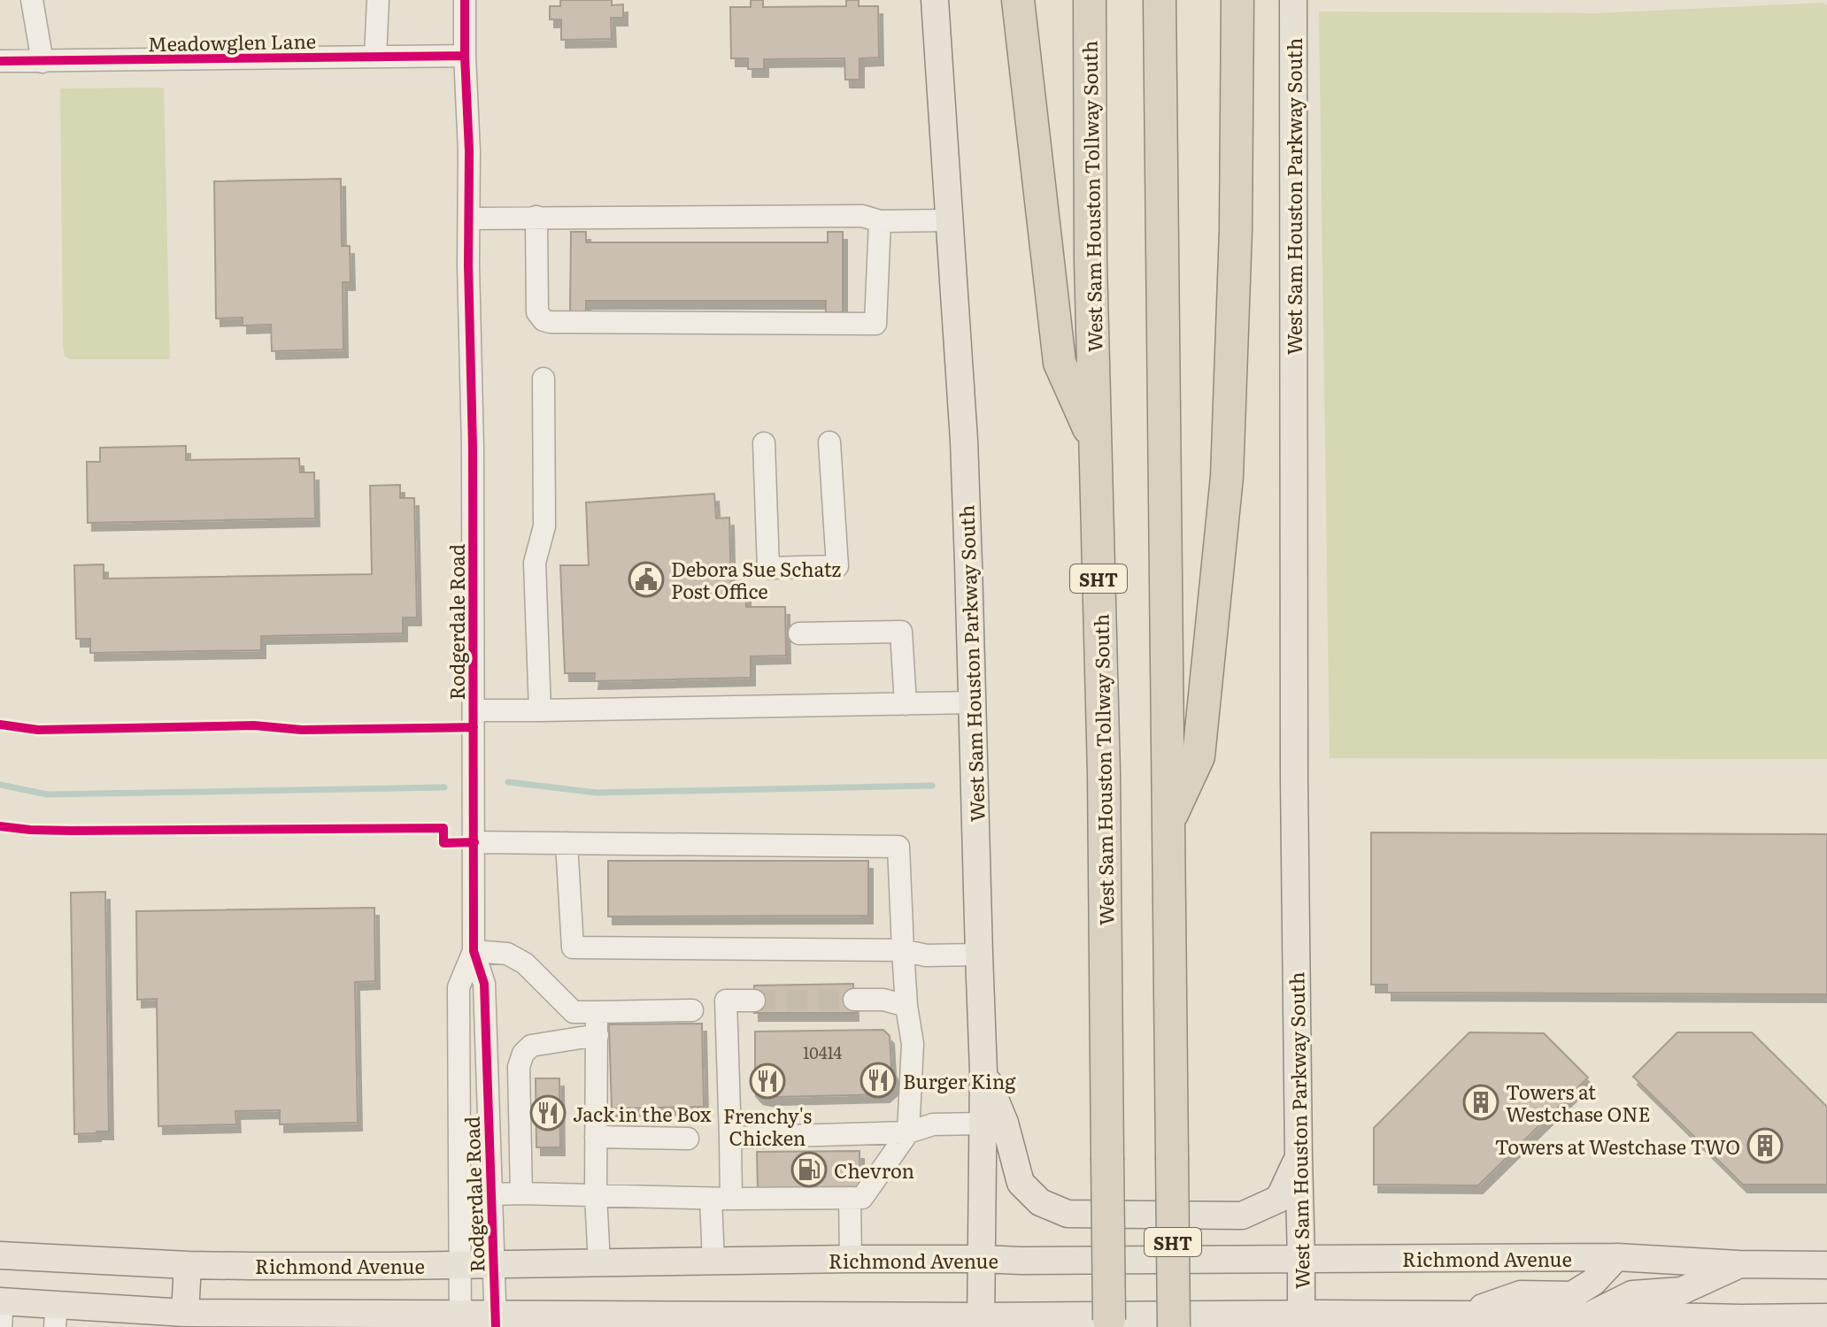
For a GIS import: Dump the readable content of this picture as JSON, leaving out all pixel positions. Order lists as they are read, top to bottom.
{
  "streets": {
    "highway": ["West Sam Houston Tollway South", "SHT"],
    "main road": ["West Sam Houston Parkway South", "Richmond Avenue"],
    "street": ["Meadowglen Lane", "Rodgerdale Road"]
  },
  "crossings": [
    ["Meadowglen Lane", "Rodgerdale Road"],
    ["West Sam Houston Parkway South", "Richmond Avenue"],
    ["Rodgerdale Road", "Richmond Avenue"]
  ],
  "places": {
    "public building": ["Debora Sue Schatz Post Office"],
    "restaurant": ["Burger King", "Frenchy's Chicken", "Jack in the Box"],
    "building": ["Towers at Westchase ONE", "Towers at Westchase TWO"],
    "fuel station": ["Chevron"]
  },
  "house_numbers": ["10414"]
}
